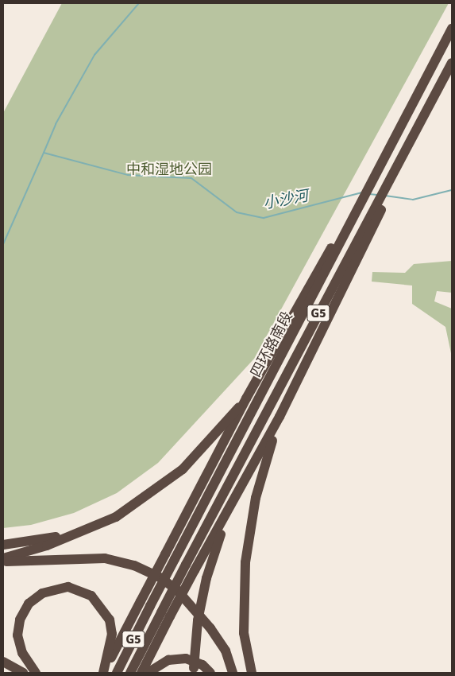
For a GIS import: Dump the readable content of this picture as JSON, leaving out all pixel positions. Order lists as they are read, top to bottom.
{
  "streets": {
    "highway": ["G5", "四环路南段"]
  },
  "water": ["小沙河"],
  "parks": ["中和湿地公园"]
}
